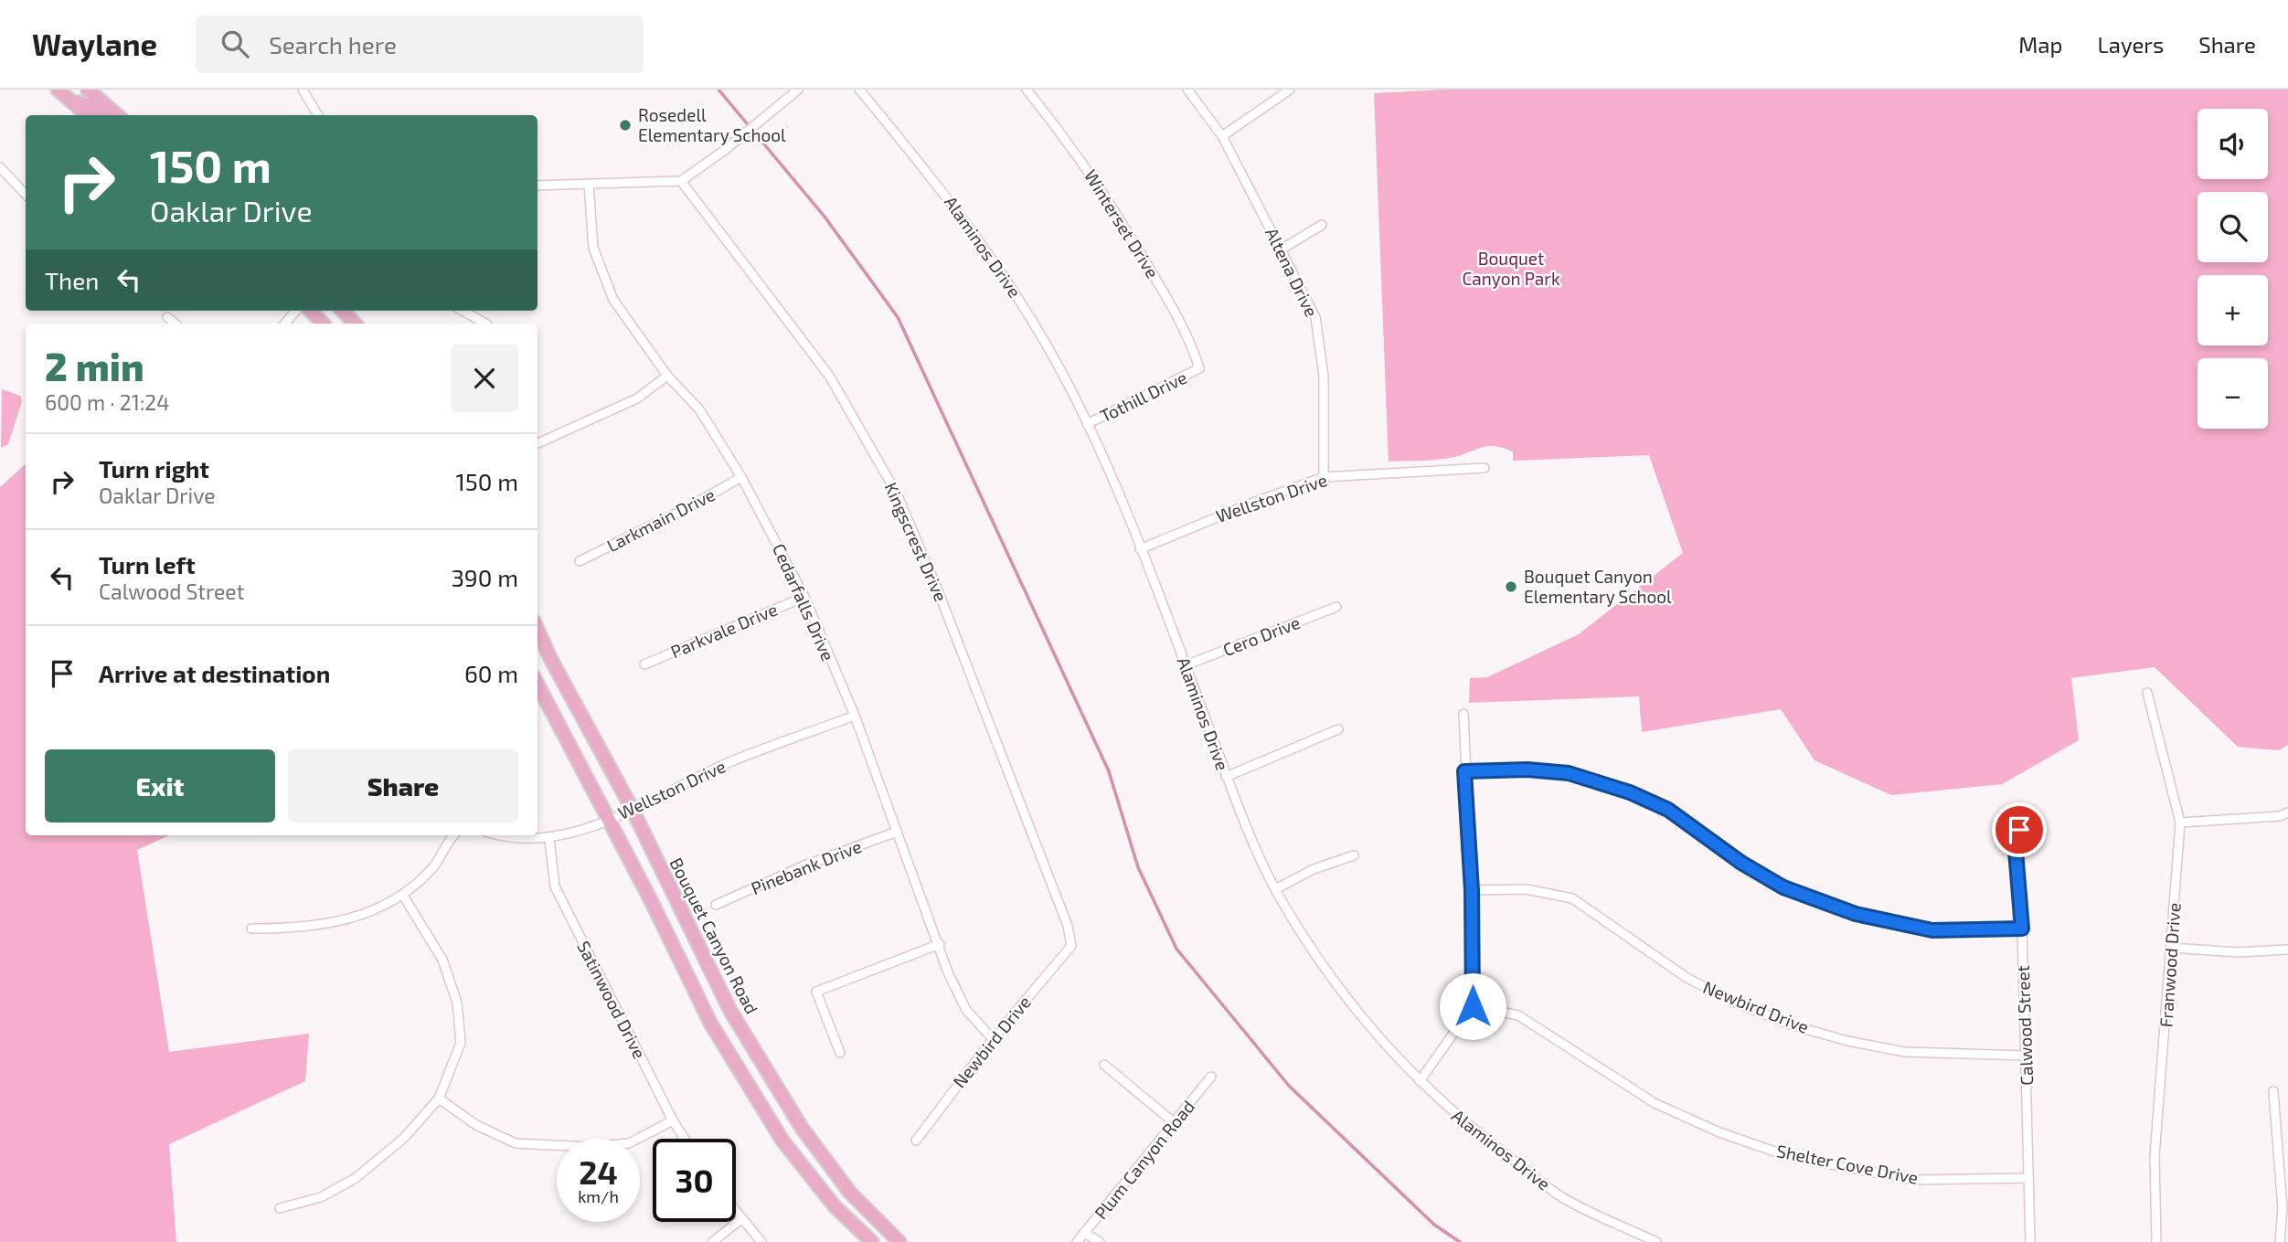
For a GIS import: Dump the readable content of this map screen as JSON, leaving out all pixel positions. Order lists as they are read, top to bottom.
{
  "streets": {
    "main road": ["Bouquet Canyon Road"],
    "street": [
      "Winterset Drive",
      "Alaminos Drive",
      "Altena Drive",
      "Tothill Drive",
      "Wellston Drive",
      "Larkmain Drive",
      "Kingscrest Drive",
      "Cedarfalls Drive",
      "Parkvale Drive",
      "Cero Drive",
      "Pinebank Drive",
      "Franwood Drive",
      "Satinwood Drive",
      "Newbird Drive",
      "Calwood Street",
      "Plum Canyon Road",
      "Shelter Cove Drive"
    ]
  },
  "crossings": [
    ["Winterset Drive", "Tothill Drive"],
    ["Alaminos Drive", "Tothill Drive"],
    ["Alaminos Drive", "Wellston Drive"],
    ["Alaminos Drive", "Cero Drive"],
    ["Altena Drive", "Wellston Drive"],
    ["Wellston Drive", "Cedarfalls Drive"],
    ["Wellston Drive", "Bouquet Canyon Road"],
    ["Wellston Drive", "Satinwood Drive"],
    ["Larkmain Drive", "Cedarfalls Drive"],
    ["Kingscrest Drive", "Newbird Drive"],
    ["Cedarfalls Drive", "Parkvale Drive"],
    ["Cedarfalls Drive", "Pinebank Drive"],
    ["Cedarfalls Drive", "Newbird Drive"],
    ["Newbird Drive", "Calwood Street"],
    ["Calwood Street", "Shelter Cove Drive"]
  ],
  "parks": ["Bouquet Canyon Park"],
  "places": ["Rosedell Elementary School", "Bouquet Canyon Elementary School"],
  "page": {
    "header": "Waylane",
    "search": "Search here",
    "nav": ["Map", "Layers", "Share"],
    "map_buttons": ["+", "−"],
    "turn": ["150 m", "Oaklar Drive"],
    "then": "Then",
    "heading": ["2 min", "600 m · 21:24"],
    "list": [
      {
        "name": "Turn right",
        "note": "Oaklar Drive",
        "value": "150 m"
      },
      {
        "name": "Turn left",
        "note": "Calwood Street",
        "value": "390 m"
      },
      {
        "name": "Arrive at destination",
        "value": "60 m"
      }
    ],
    "buttons": ["Exit", "Share"],
    "speed": "24 km/h",
    "limit": "30"
  }
}
